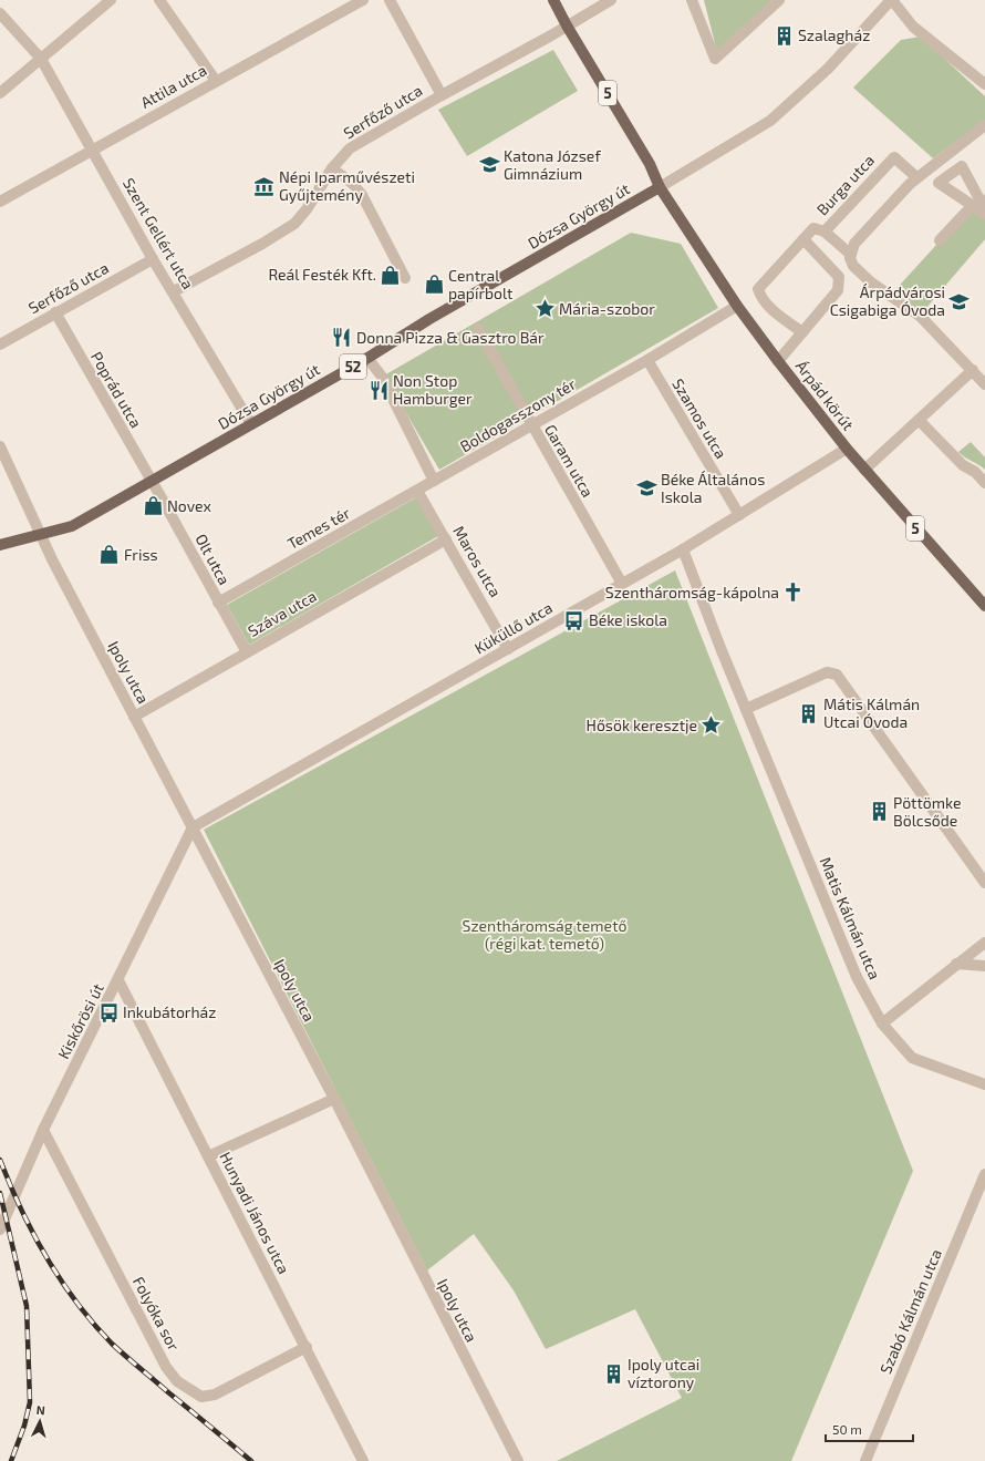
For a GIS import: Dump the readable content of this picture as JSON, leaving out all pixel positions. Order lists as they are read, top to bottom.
{
  "streets": {
    "main road": [
      "5",
      "Dózsa György út",
      "52",
      "Árpád körút"
    ],
    "street": [
      "Attila utca",
      "Serfőző utca",
      "Burga utca",
      "Szent Gellért utca",
      "Poprád utca",
      "Boldogasszony tér",
      "Szamos utca",
      "Garam utca",
      "Temes tér",
      "Olt utca",
      "Maros utca",
      "Száva utca",
      "Küküllő utca",
      "Ipoly utca",
      "Matis Kálmán utca",
      "Kiskőrösi út",
      "Hunyadi János utca",
      "Szabó Kálmán utca",
      "Folyóka sor"
    ]
  },
  "crossings": [
    ["Attila utca", "Szent Gellért utca"],
    ["5", "Serfőző utca"],
    ["5", "Dózsa György út"],
    ["5", "Árpád körút"],
    ["Serfőző utca", "Szent Gellért utca"],
    ["Serfőző utca", "Poprád utca"],
    ["Dózsa György út", "Szent Gellért utca"],
    ["Dózsa György út", "Poprád utca"],
    ["Dózsa György út", "Árpád körút"],
    ["Dózsa György út", "Olt utca"],
    ["Dózsa György út", "Ipoly utca"],
    ["Poprád utca", "Olt utca"],
    ["Árpád körút", "Boldogasszony tér"],
    ["Árpád körút", "Küküllő utca"],
    ["Boldogasszony tér", "Szamos utca"],
    ["Boldogasszony tér", "Garam utca"],
    ["Boldogasszony tér", "Temes tér"],
    ["Szamos utca", "Küküllő utca"],
    ["Garam utca", "Küküllő utca"],
    ["Temes tér", "Olt utca"],
    ["Temes tér", "Maros utca"],
    ["Olt utca", "Száva utca"],
    ["Maros utca", "Száva utca"],
    ["Maros utca", "Küküllő utca"],
    ["Száva utca", "Ipoly utca"],
    ["Küküllő utca", "Ipoly utca"],
    ["Küküllő utca", "Matis Kálmán utca"],
    ["Küküllő utca", "Kiskőrösi út"],
    ["Ipoly utca", "Kiskőrösi út"],
    ["Kiskőrösi út", "Hunyadi János utca"],
    ["Kiskőrösi út", "Folyóka sor"],
    ["Hunyadi János utca", "Folyóka sor"]
  ],
  "parks": ["Szentháromság temető (régi kat. temető)"],
  "places": {
    "building": [
      "Szalagház",
      "Mátis Kálmán Utcai Óvoda",
      "Pöttömke Bölcsőde",
      "Ipoly utcai víztorony"
    ],
    "school or university": ["Katona József Gimnázium", "Árpádvárosi Csigabiga Óvoda", "Béke Általános Iskola"],
    "museum": ["Népi Iparművészeti Gyűjtemény"],
    "shop": [
      "Reál Festék Kft.",
      "Central papírbolt",
      "Novex",
      "Friss"
    ],
    "place": ["Mária-szobor", "Hősök keresztje"],
    "restaurant": ["Donna Pizza & Gasztro Bár", "Non Stop Hamburger"],
    "church": ["Szentháromság-kápolna"],
    "bus stop": ["Béke iskola", "Inkubátorház"]
  },
  "scale_bar": "50 m",
  "north": "top"
}
